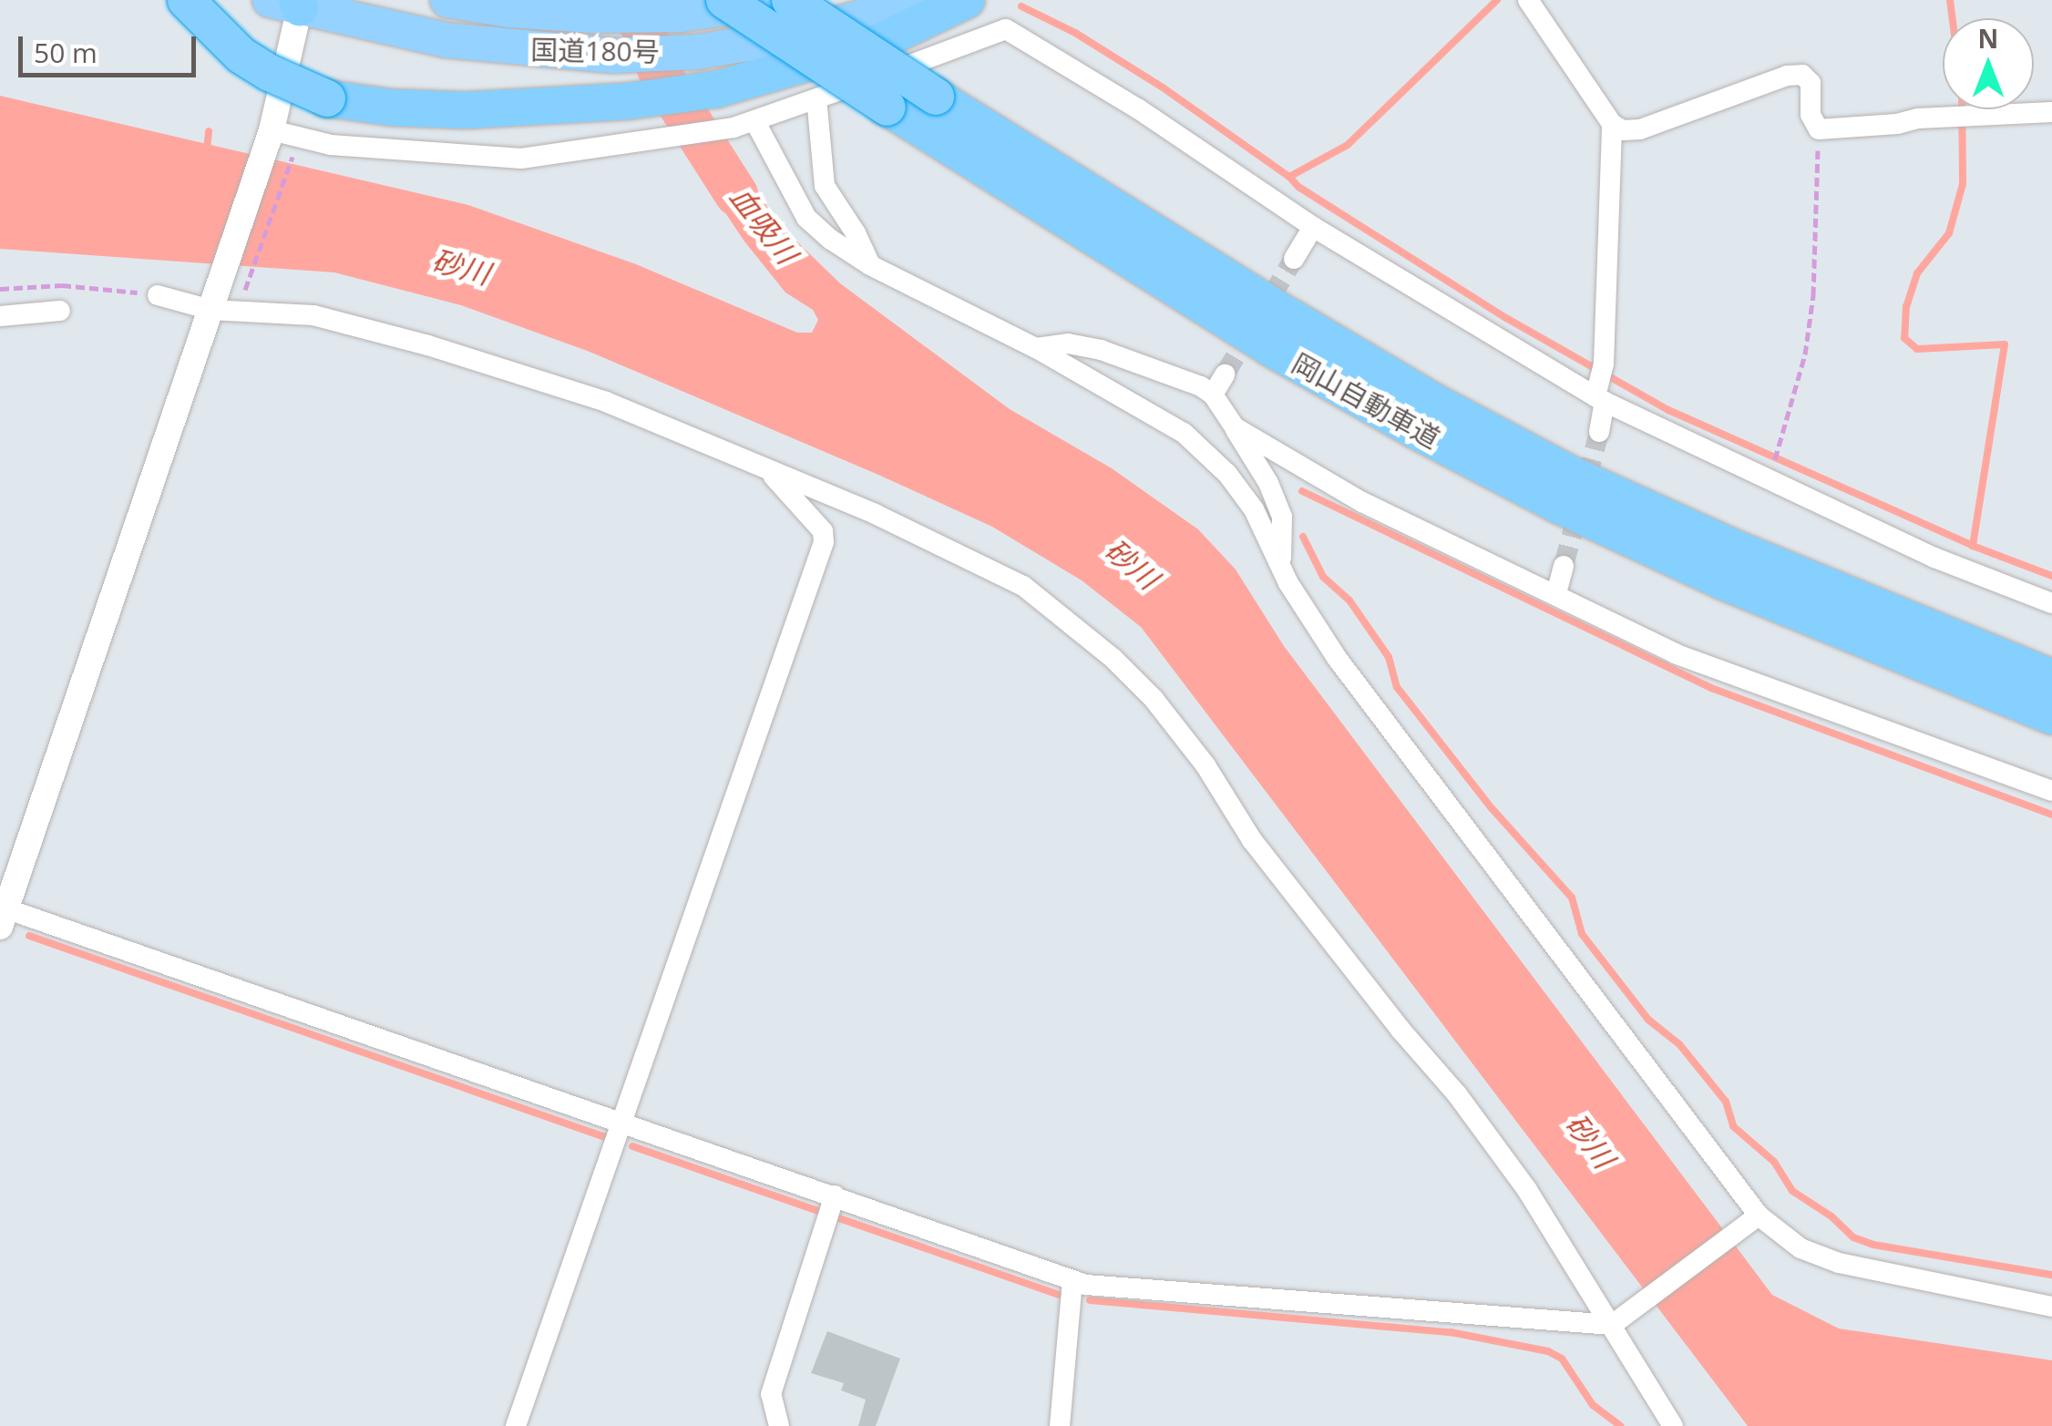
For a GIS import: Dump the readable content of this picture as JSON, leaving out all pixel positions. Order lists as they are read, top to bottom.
{
  "streets": {
    "highway": ["国道180号", "岡山自動車道"]
  },
  "water": ["血吸川", "砂川"],
  "scale_bar": "50 m",
  "north": "top"
}
